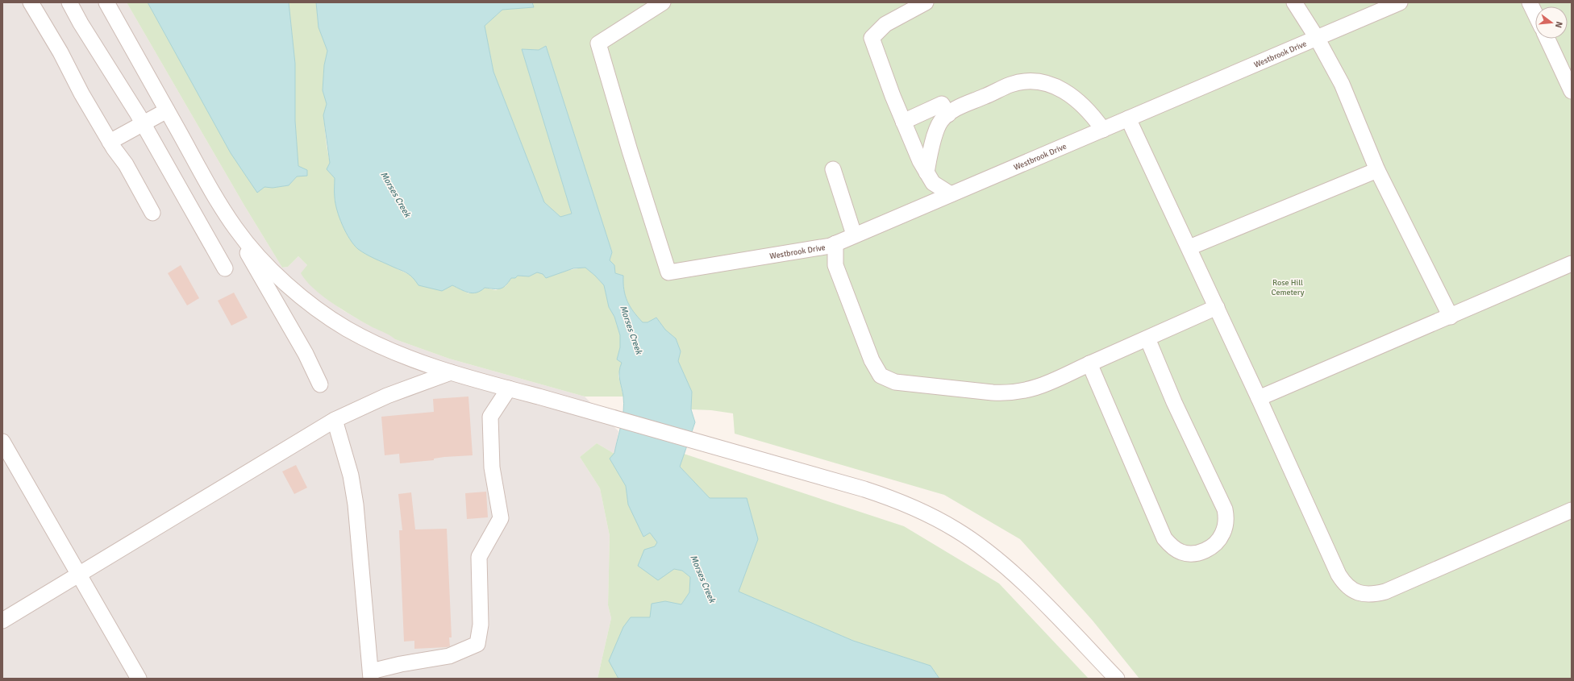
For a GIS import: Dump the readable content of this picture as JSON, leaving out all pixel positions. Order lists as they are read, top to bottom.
{
  "streets": {
    "lane": ["Westbrook Drive"]
  },
  "water": ["Morses Creek"],
  "parks": ["Rose Hill Cemetery"],
  "north": "right"
}
